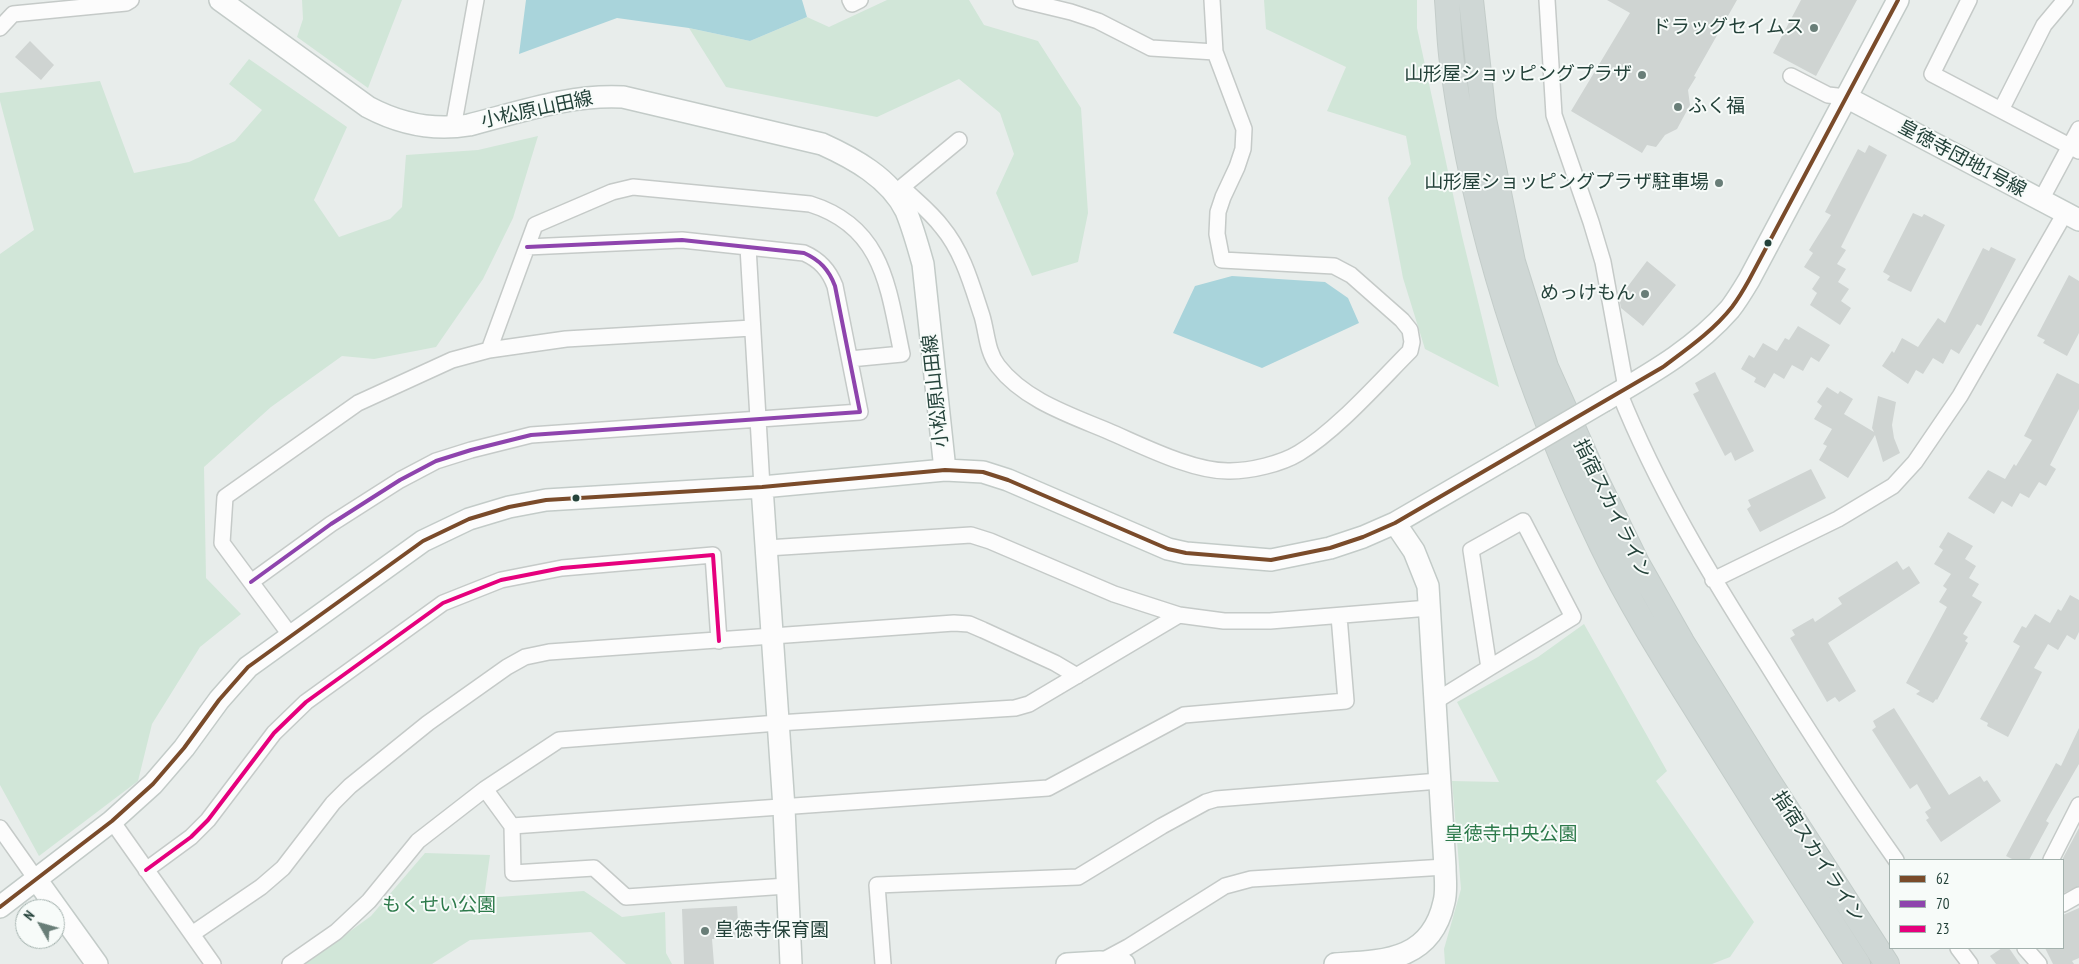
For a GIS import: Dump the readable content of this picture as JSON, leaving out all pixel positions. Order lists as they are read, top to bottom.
{
  "streets": {
    "main road": ["指宿スカイライン"],
    "street": ["小松原山田線", "皇徳寺団地1号線"]
  },
  "crossings": [
    ["小松原山田線", "皇徳寺団地1号線"]
  ],
  "parks": ["皇徳寺中央公園", "もくせい公園"],
  "places": [
    "ドラッグセイムス",
    "山形屋ショッピングプラザ",
    "ふく福",
    "山形屋ショッピングプラザ駐車場",
    "めっけもん",
    "皇徳寺保育園"
  ],
  "lines": ["transit line 62", "transit line 70", "transit line 23"],
  "legend": ["62", "70", "23"],
  "north": "top left"
}
